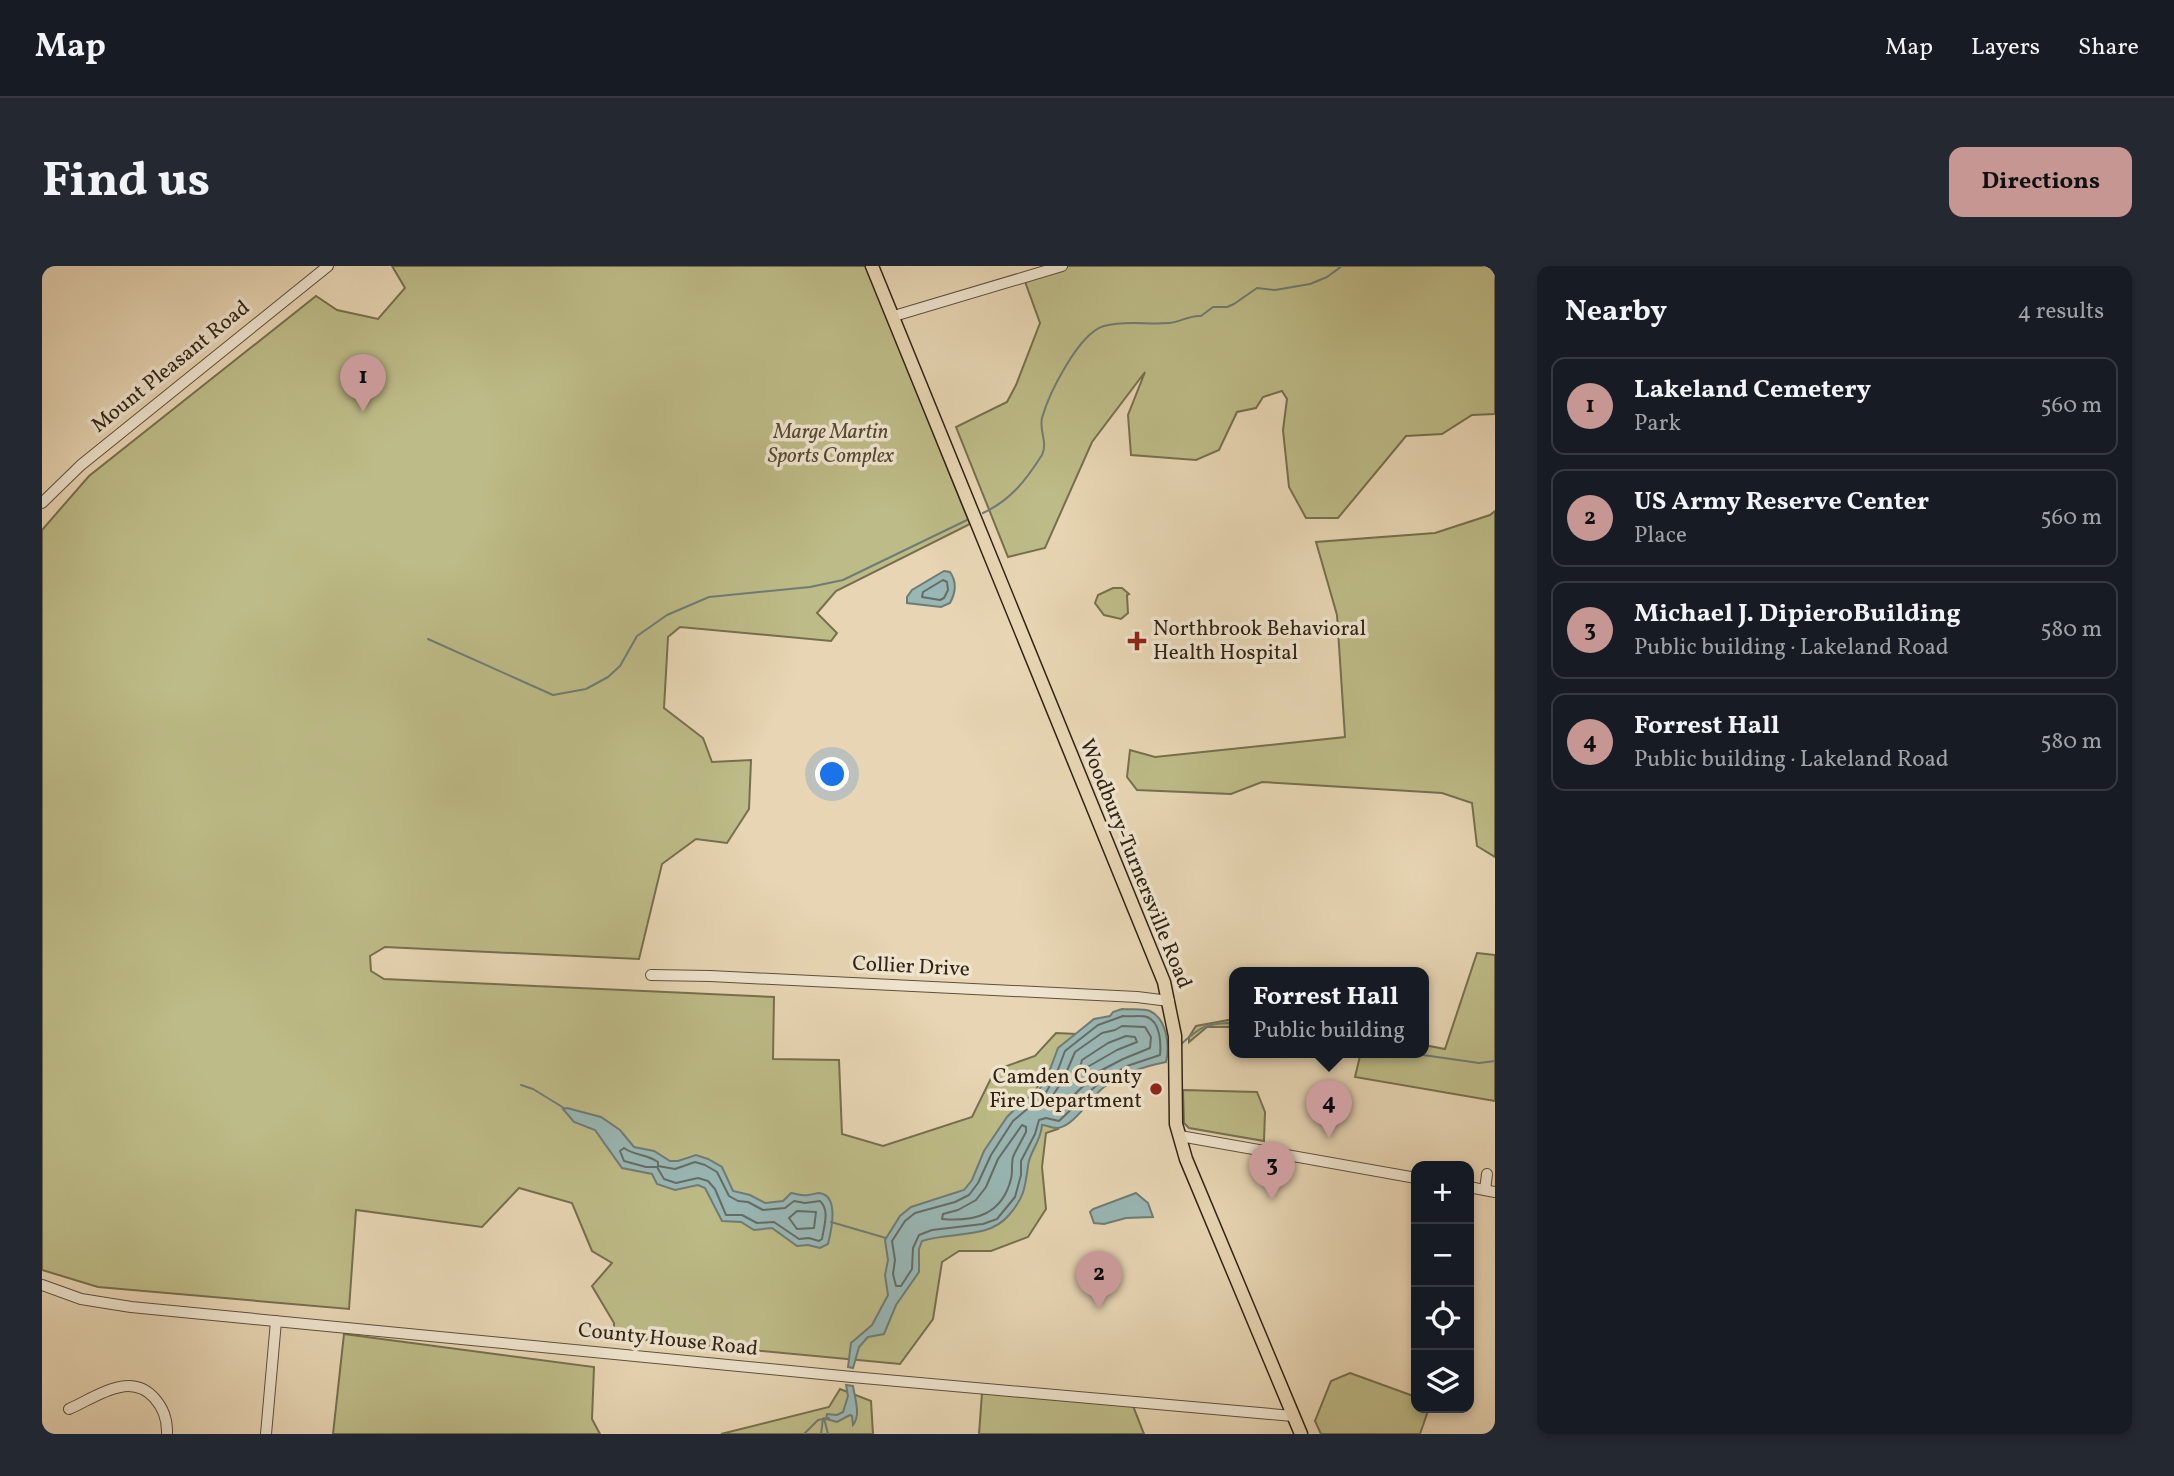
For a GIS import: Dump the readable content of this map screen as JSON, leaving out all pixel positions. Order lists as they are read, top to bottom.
{
  "streets": {
    "main road": ["Woodbury-Turnersville Road"],
    "street": ["Mount Pleasant Road", "Collier Drive", "County House Road"]
  },
  "crossings": [
    ["Woodbury-Turnersville Road", "Collier Drive"],
    ["Woodbury-Turnersville Road", "County House Road"]
  ],
  "parks": ["Marge Martin Sports Complex"],
  "places": {
    "health": ["Northbrook Behavioral Health Hospital"],
    "other": ["Camden County Fire Department"]
  },
  "page": {
    "header": "Map",
    "nav": ["Map", "Layers", "Share"],
    "buttons": "Directions",
    "title": "Find us",
    "heading": ["Nearby", "4 results"],
    "pins": [
      "1",
      "4",
      "3",
      "2"
    ],
    "list": [
      {
        "mark": "1",
        "name": "Lakeland Cemetery",
        "note": "Park",
        "value": "560 m"
      },
      {
        "mark": "2",
        "name": "US Army Reserve Center",
        "note": "Place",
        "value": "560 m"
      },
      {
        "mark": "3",
        "name": "Michael J. DipieroBuilding",
        "note": "Public building · Lakeland Road",
        "value": "580 m"
      },
      {
        "mark": "4",
        "name": "Forrest Hall",
        "note": "Public building · Lakeland Road",
        "value": "580 m"
      }
    ],
    "popup": ["Forrest Hall", "Public building"],
    "map_buttons": ["+", "−"]
  }
}
